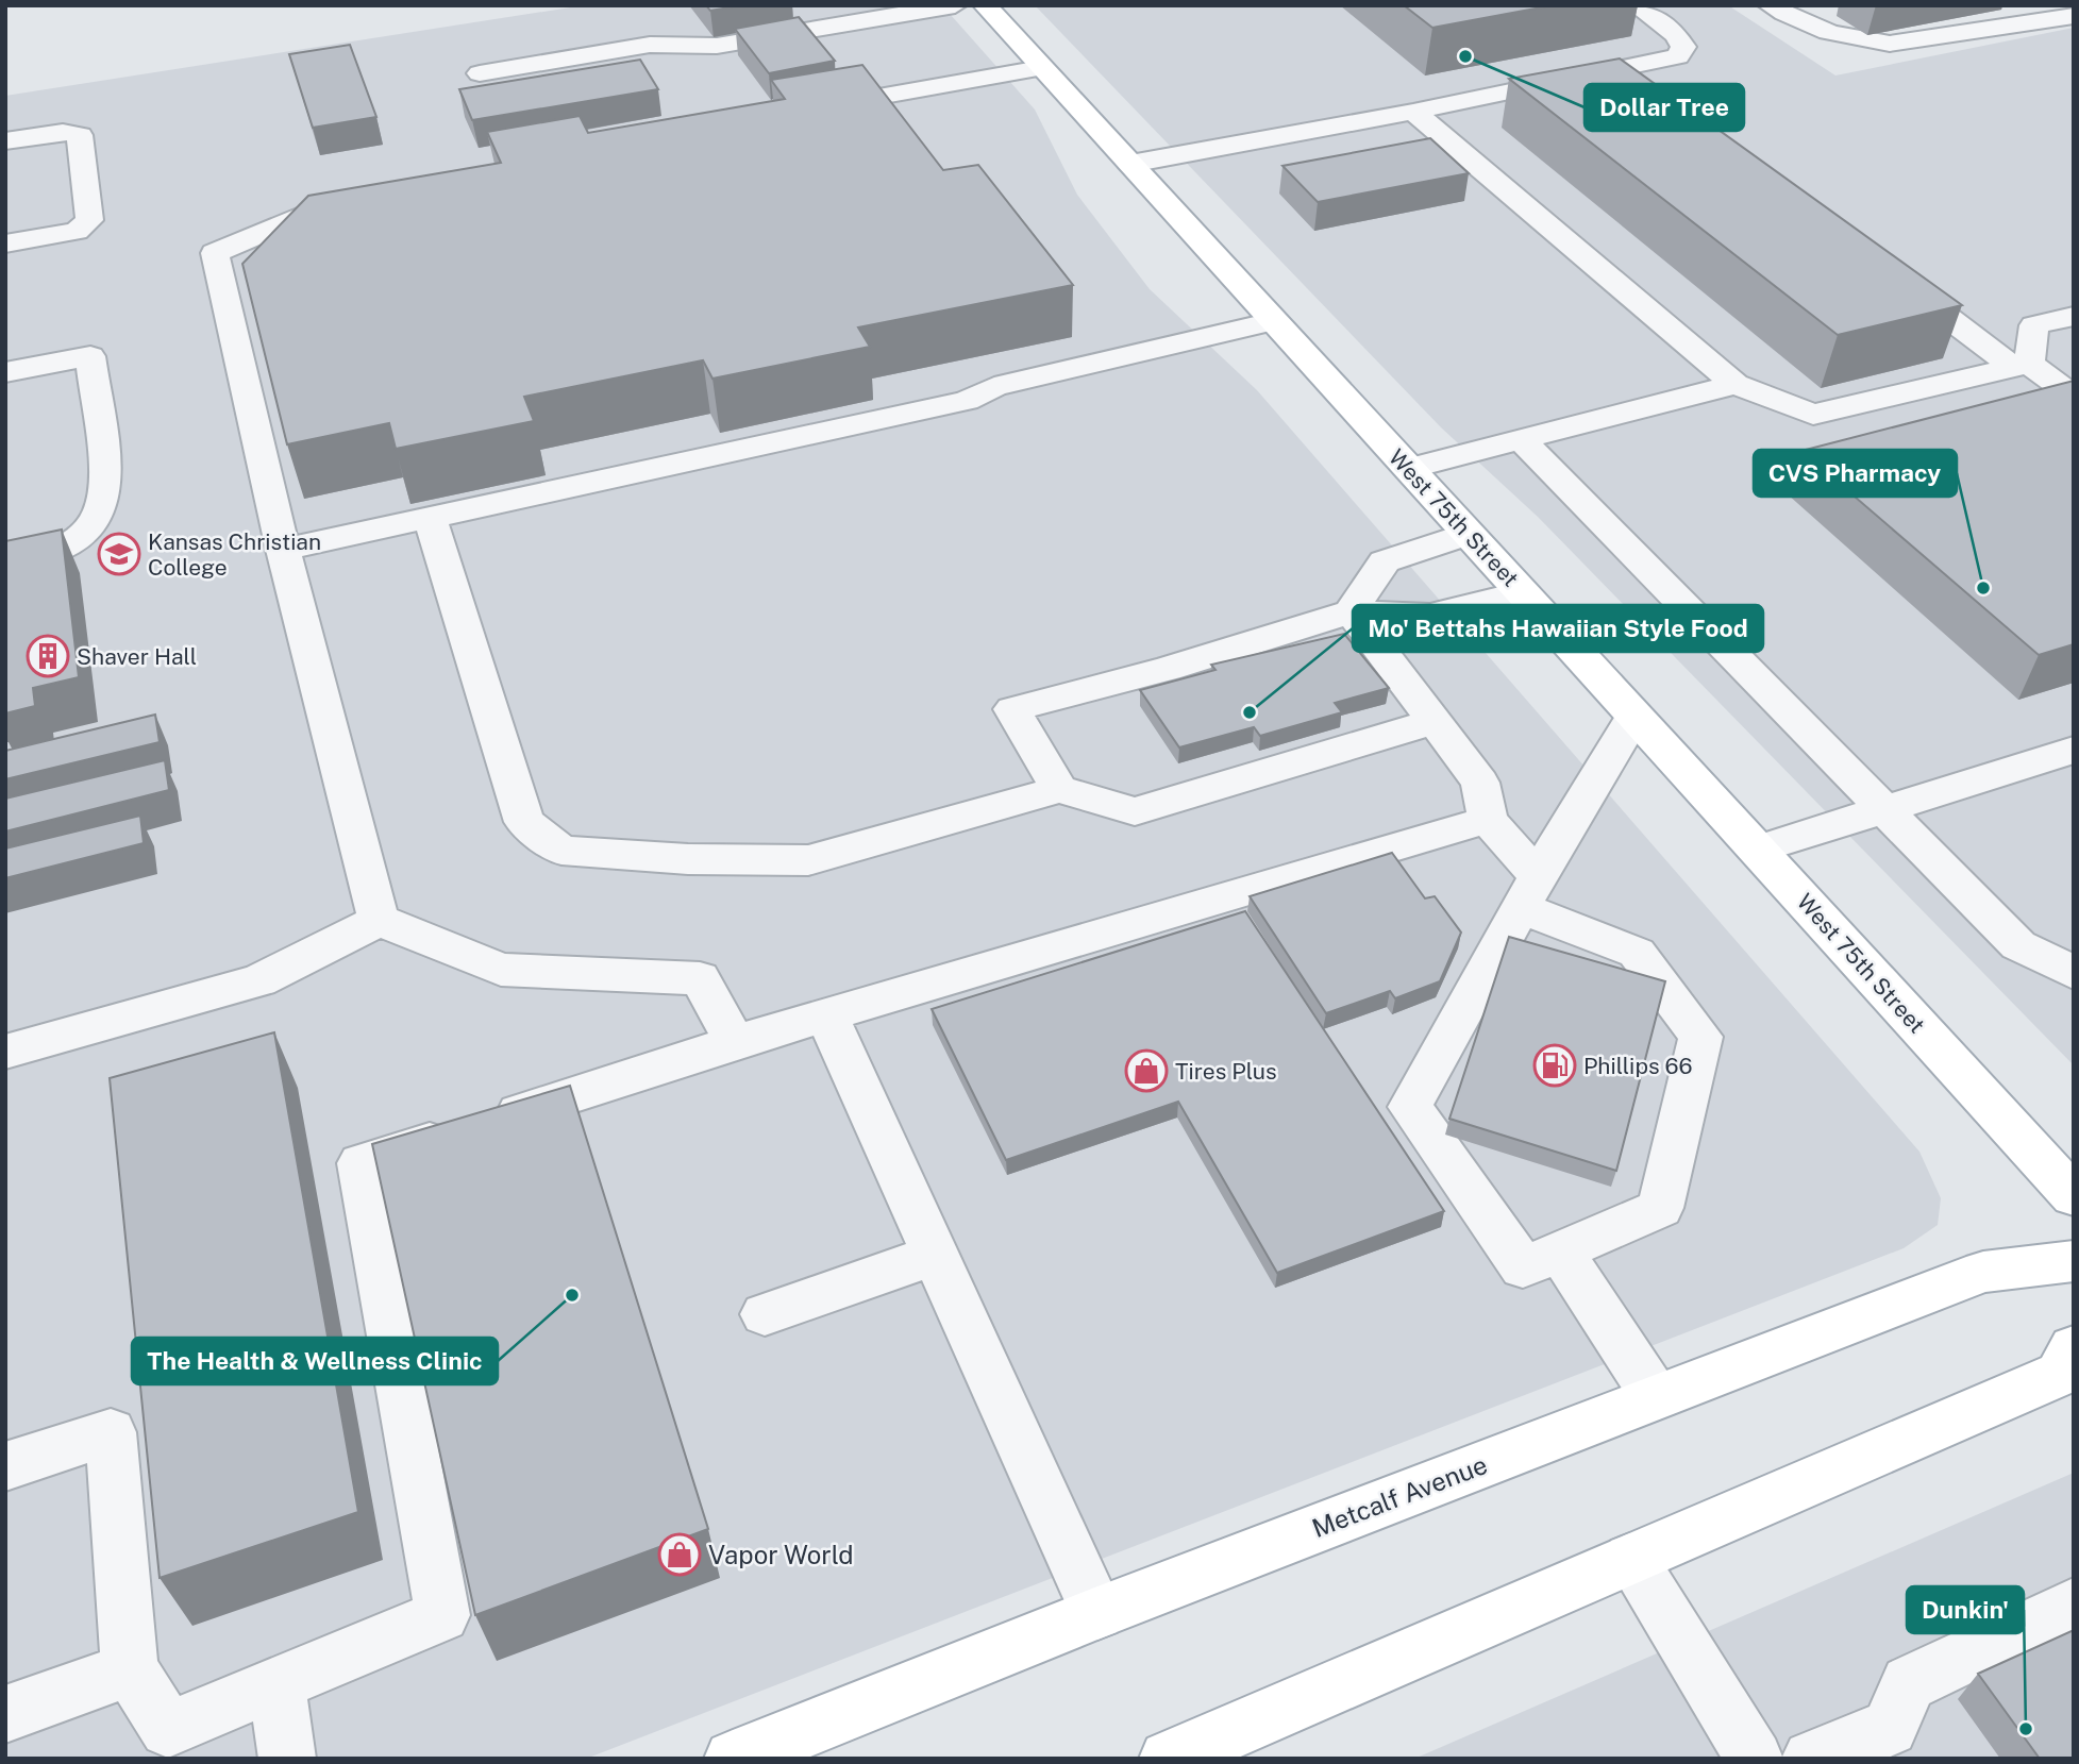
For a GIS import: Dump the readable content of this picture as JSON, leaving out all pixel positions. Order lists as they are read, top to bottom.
{
  "streets": {
    "main road": ["West 75th Street", "Metcalf Avenue"]
  },
  "places": {
    "other": [
      "Dollar Tree",
      "CVS Pharmacy",
      "Mo' Bettahs Hawaiian Style Food",
      "The Health & Wellness Clinic",
      "Dunkin'"
    ],
    "school or university": ["Kansas Christian College"],
    "building": ["Shaver Hall"],
    "fuel station": ["Phillips 66"],
    "shop": ["Tires Plus", "Vapor World"]
  }
}
